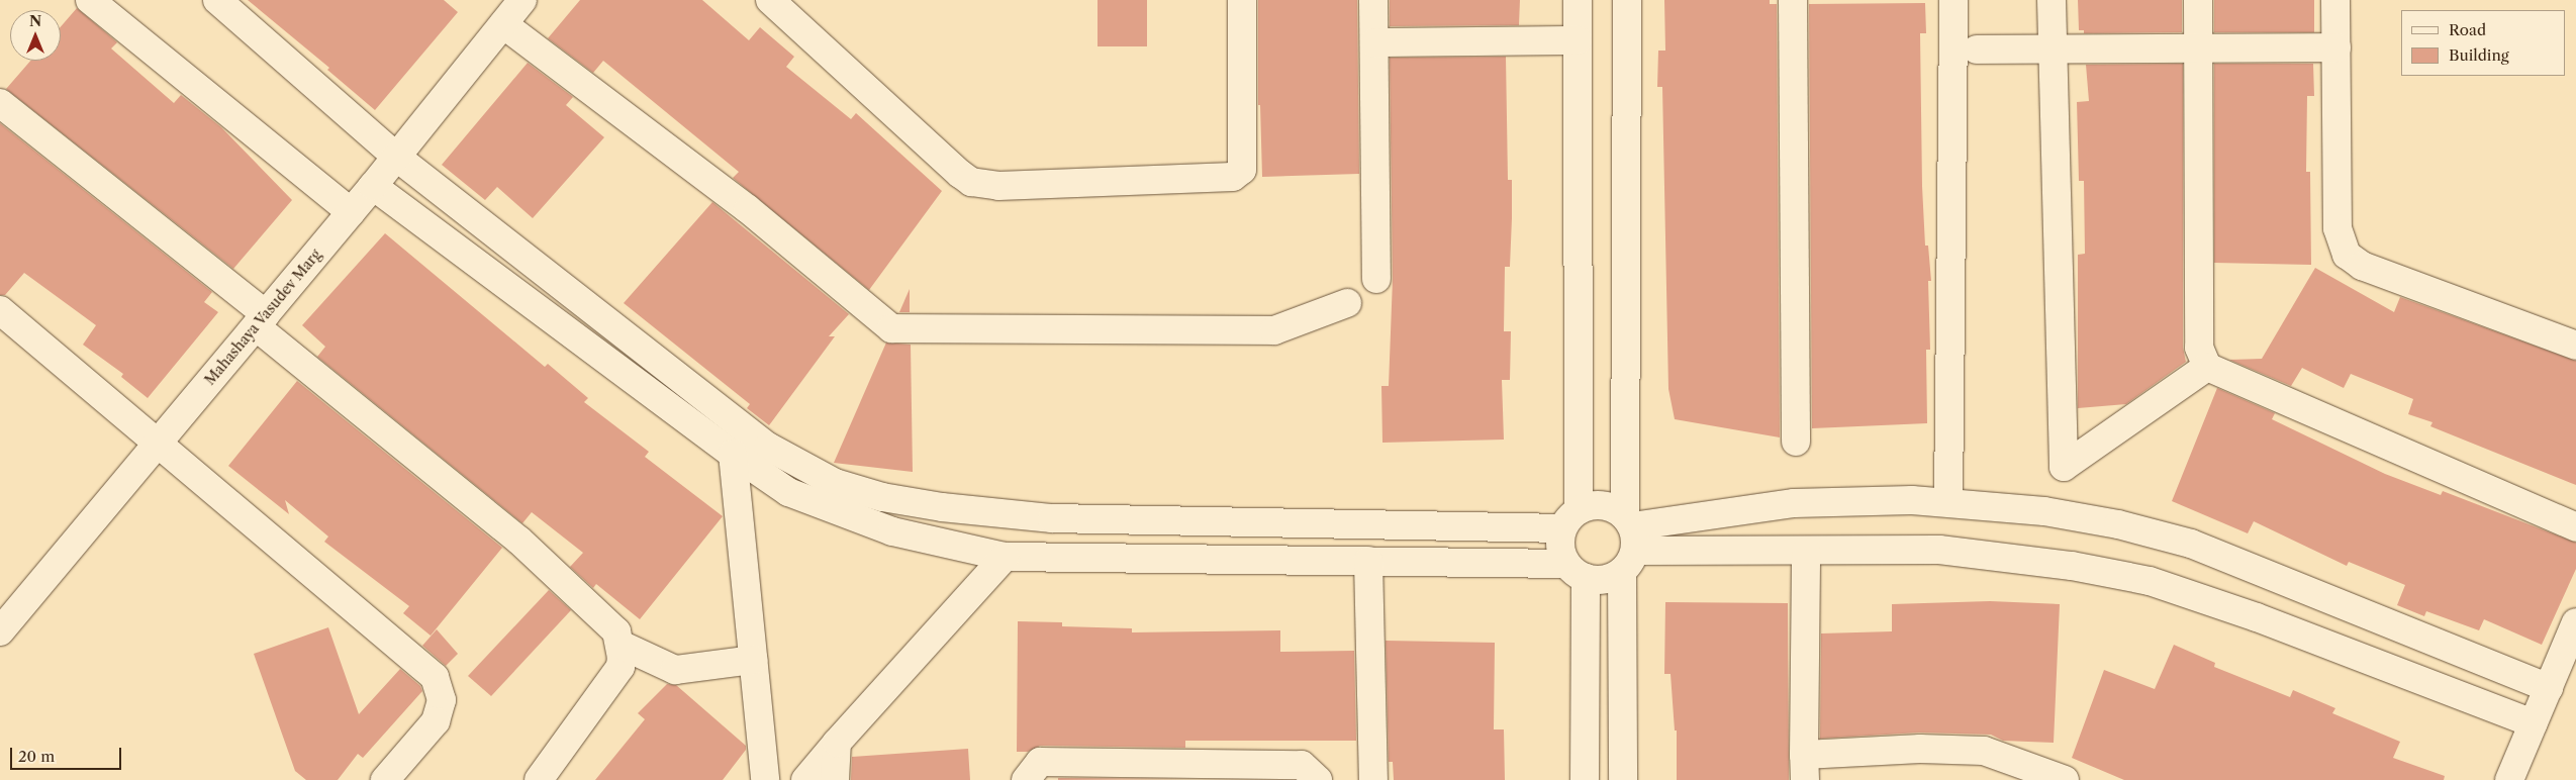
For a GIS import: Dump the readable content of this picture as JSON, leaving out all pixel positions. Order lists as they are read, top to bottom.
{
  "streets": {
    "street": ["Mahashaya Vasudev Marg"]
  },
  "legend": ["Road", "Building"],
  "scale_bar": "20 m",
  "north": "top"
}
